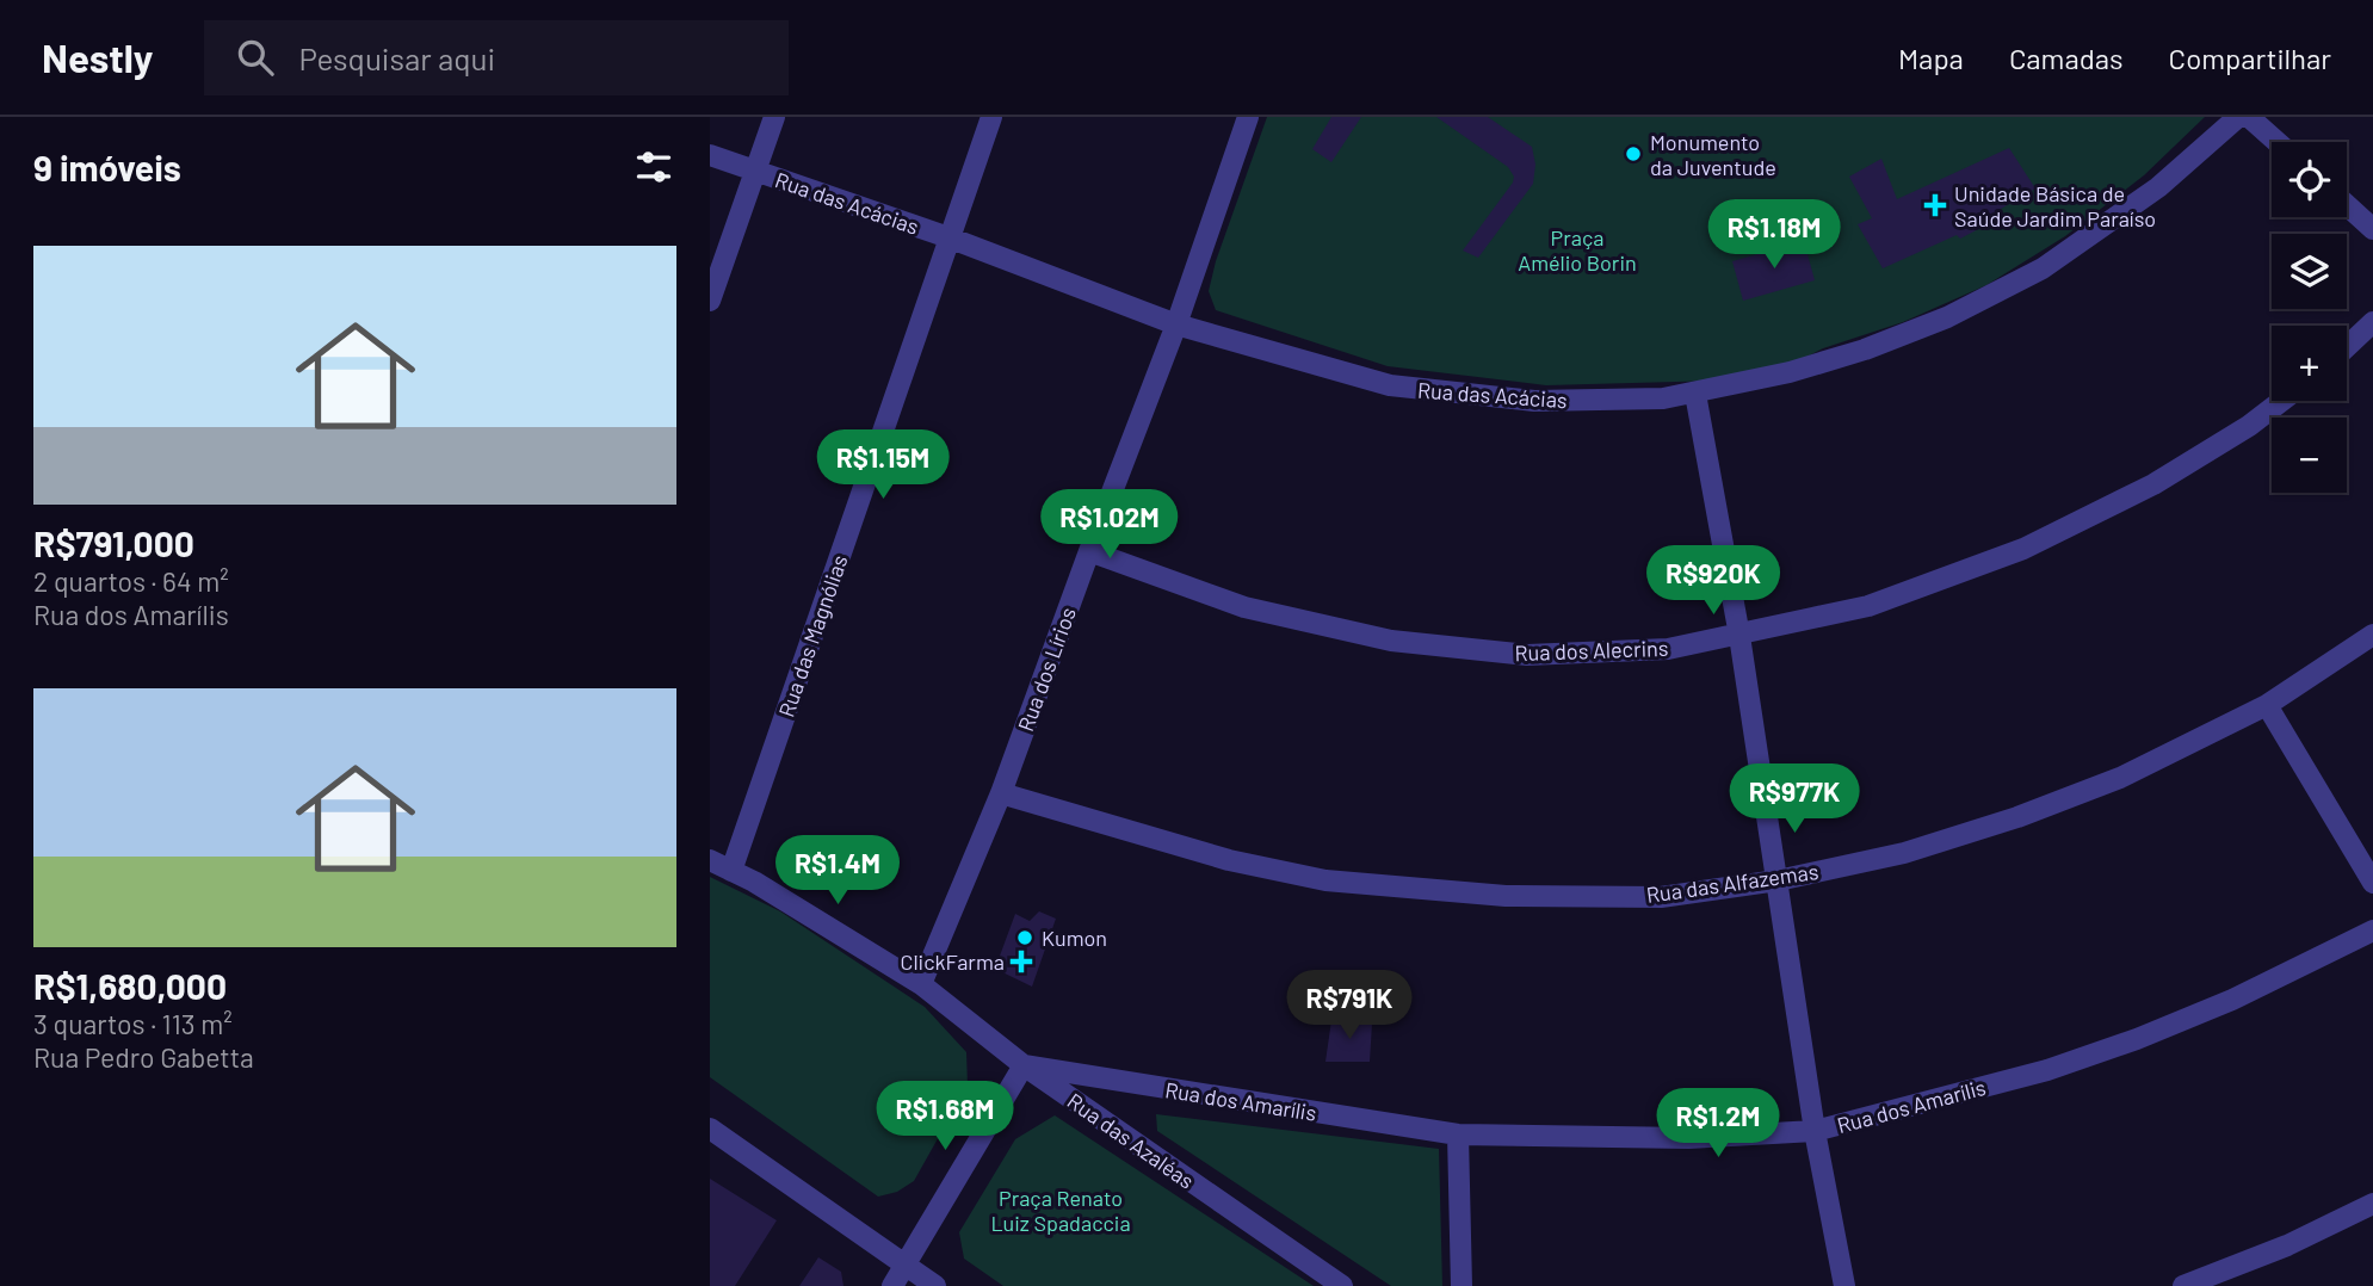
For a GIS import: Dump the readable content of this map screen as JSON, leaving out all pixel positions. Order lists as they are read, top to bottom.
{
  "streets": {
    "street": [
      "Rua das Acácias",
      "Rua das Magnólias",
      "Rua dos Alecrins",
      "Rua dos Lírios",
      "Rua das Alfazemas",
      "Rua dos Amarílis",
      "Rua das Azaléas"
    ]
  },
  "crossings": [
    ["Rua das Acácias", "Rua das Magnólias"],
    ["Rua das Acácias", "Rua dos Lírios"],
    ["Rua das Magnólias", "Rua das Azaléas"],
    ["Rua dos Alecrins", "Rua dos Lírios"],
    ["Rua dos Lírios", "Rua das Alfazemas"],
    ["Rua dos Lírios", "Rua das Azaléas"],
    ["Rua dos Amarílis", "Rua das Azaléas"]
  ],
  "parks": ["Praça Amélio Borin", "Praça Renato Luiz Spadaccia"],
  "places": {
    "other": ["Monumento da Juventude", "Kumon"],
    "health": ["Unidade Básica de Saúde Jardim Paraíso", "ClickFarma"]
  },
  "page": {
    "header": "Nestly",
    "search": "Pesquisar aqui",
    "nav": ["Mapa", "Camadas", "Compartilhar"],
    "heading": "9 imóveis",
    "map_buttons": ["+", "−"],
    "price": [
      "R$1.18M",
      "R$1.15M",
      "R$1.02M",
      "R$920K",
      "R$977K",
      "R$1.4M",
      "R$791K",
      "R$1.68M",
      "R$1.2M"
    ],
    "list": [
      {
        "name": "R$791,000",
        "note": "2 quartos · 64 m² · Rua dos Amarílis"
      },
      {
        "name": "R$1,680,000",
        "note": "3 quartos · 113 m² · Rua Pedro Gabetta"
      }
    ]
  }
}
